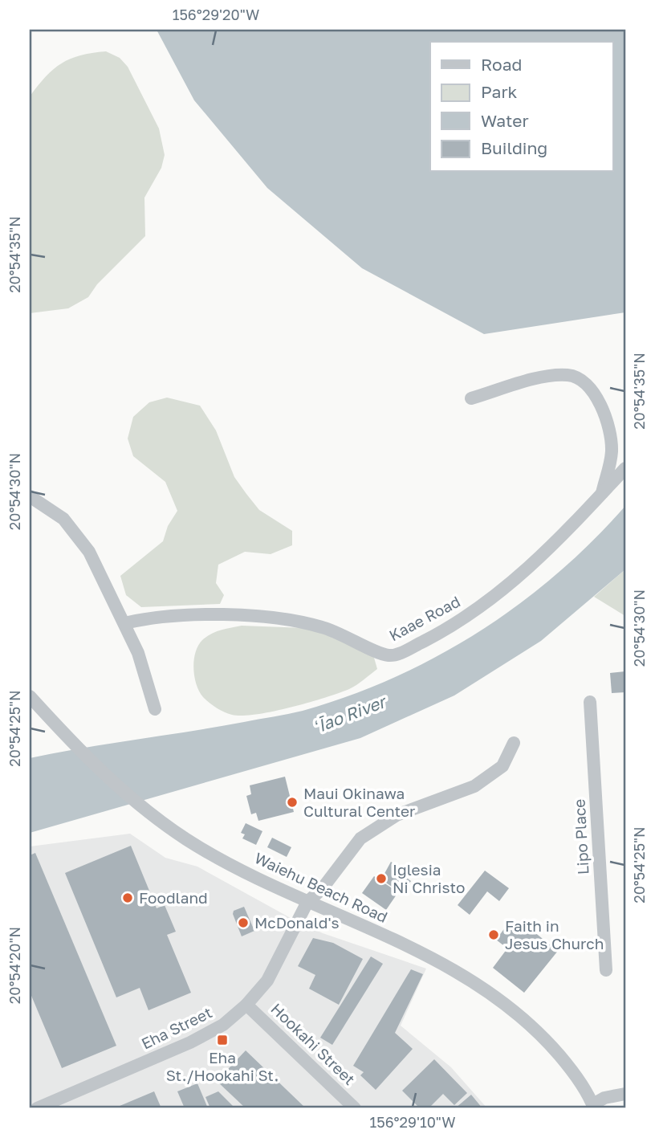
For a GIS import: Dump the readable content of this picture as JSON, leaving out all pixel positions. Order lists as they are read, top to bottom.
{
  "streets": {
    "street": [
      "Kaae Road",
      "Lipo Place",
      "Waiehu Beach Road",
      "Eha Street",
      "Hookahi Street"
    ]
  },
  "crossings": [
    ["Waiehu Beach Road", "Eha Street"],
    ["Eha Street", "Hookahi Street"]
  ],
  "water": ["ʻĪao River"],
  "places": {
    "other": [
      "Maui Okinawa Cultural Center",
      "Iglesia Ni Christo",
      "Foodland",
      "McDonald's",
      "Faith in Jesus Church"
    ],
    "transit": ["Eha St./Hookahi St."]
  },
  "legend": [
    "Road",
    "Park",
    "Water",
    "Building"
  ],
  "coordinates": [
    "156°29'20\"W",
    "20°54'35\"N",
    "20°54'30\"N",
    "20°54'25\"N",
    "20°54'20\"N",
    "156°29'10\"W"
  ]
}
